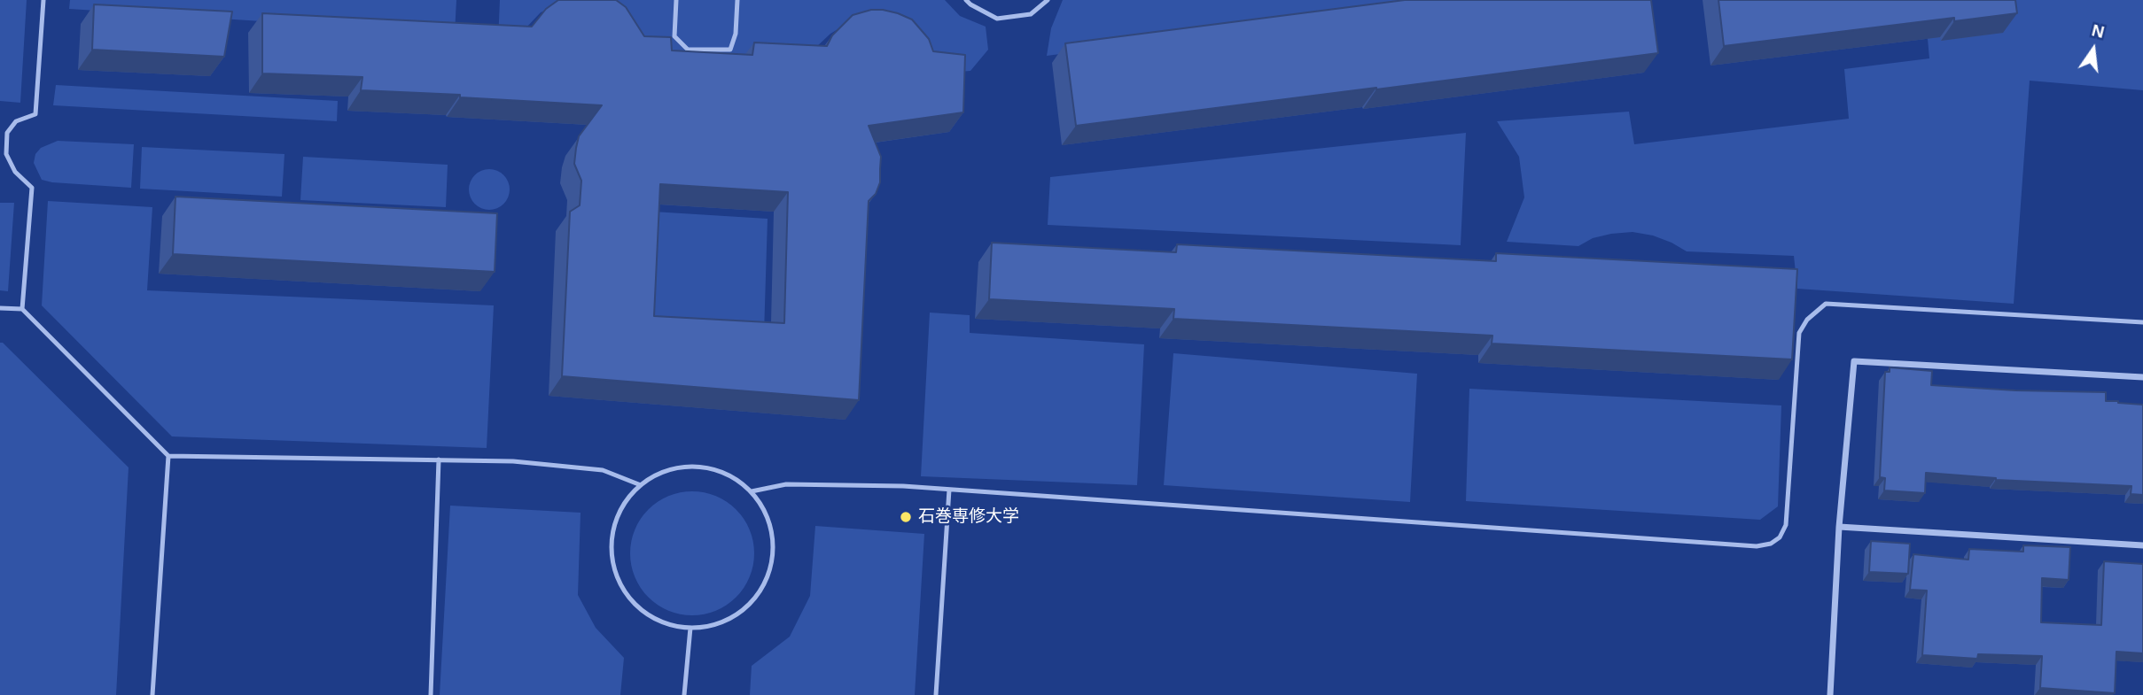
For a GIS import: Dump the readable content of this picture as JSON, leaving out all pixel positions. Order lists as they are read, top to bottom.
{
  "places": ["石巻専修大学"],
  "north": "top"
}
